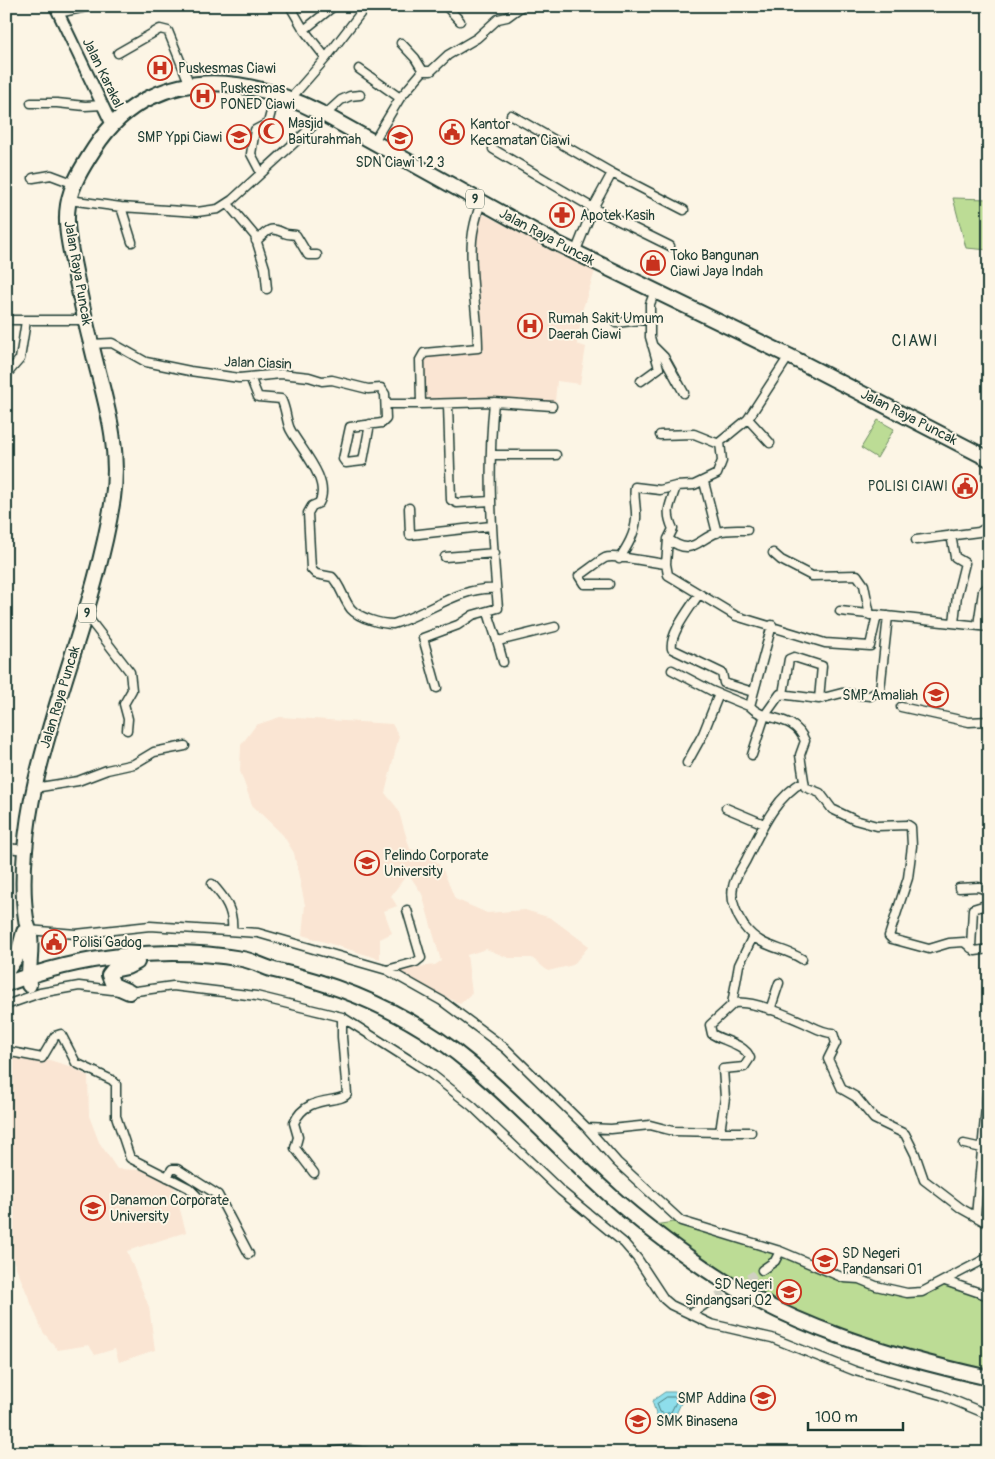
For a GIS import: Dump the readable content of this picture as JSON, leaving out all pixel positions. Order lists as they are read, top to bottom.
{
  "streets": {
    "highway": ["9", "Jalan Raya Puncak"],
    "main road": ["Jalan Karakal"],
    "street": ["Jalan Ciasin"]
  },
  "crossings": [
    ["Jalan Karakal", "Jalan Raya Puncak"],
    ["Jalan Raya Puncak", "Jalan Ciasin"]
  ],
  "districts": ["CIAWI"],
  "places": {
    "hospital": ["Puskesmas Ciawi", "Puskesmas PONED Ciawi", "Rumah Sakit Umum Daerah Ciawi"],
    "mosque": ["Masjid Baiturahmah"],
    "public building": ["Kantor Kecamatan Ciawi", "POLISI CIAWI", "Polisi Gadog"],
    "school or university": [
      "SMP Yppi Ciawi",
      "SDN Ciawi 1 2 3",
      "SMP Amaliah",
      "Pelindo Corporate University",
      "Danamon Corporate University",
      "SD Negeri Pandansari 01",
      "SD Negeri Sindangsari 02",
      "SMP Addina",
      "SMK Binasena"
    ],
    "pharmacy": ["Apotek Kasih"],
    "shop": ["Toko Bangunan Ciawi Jaya Indah"]
  },
  "scale_bar": "100 m"
}
